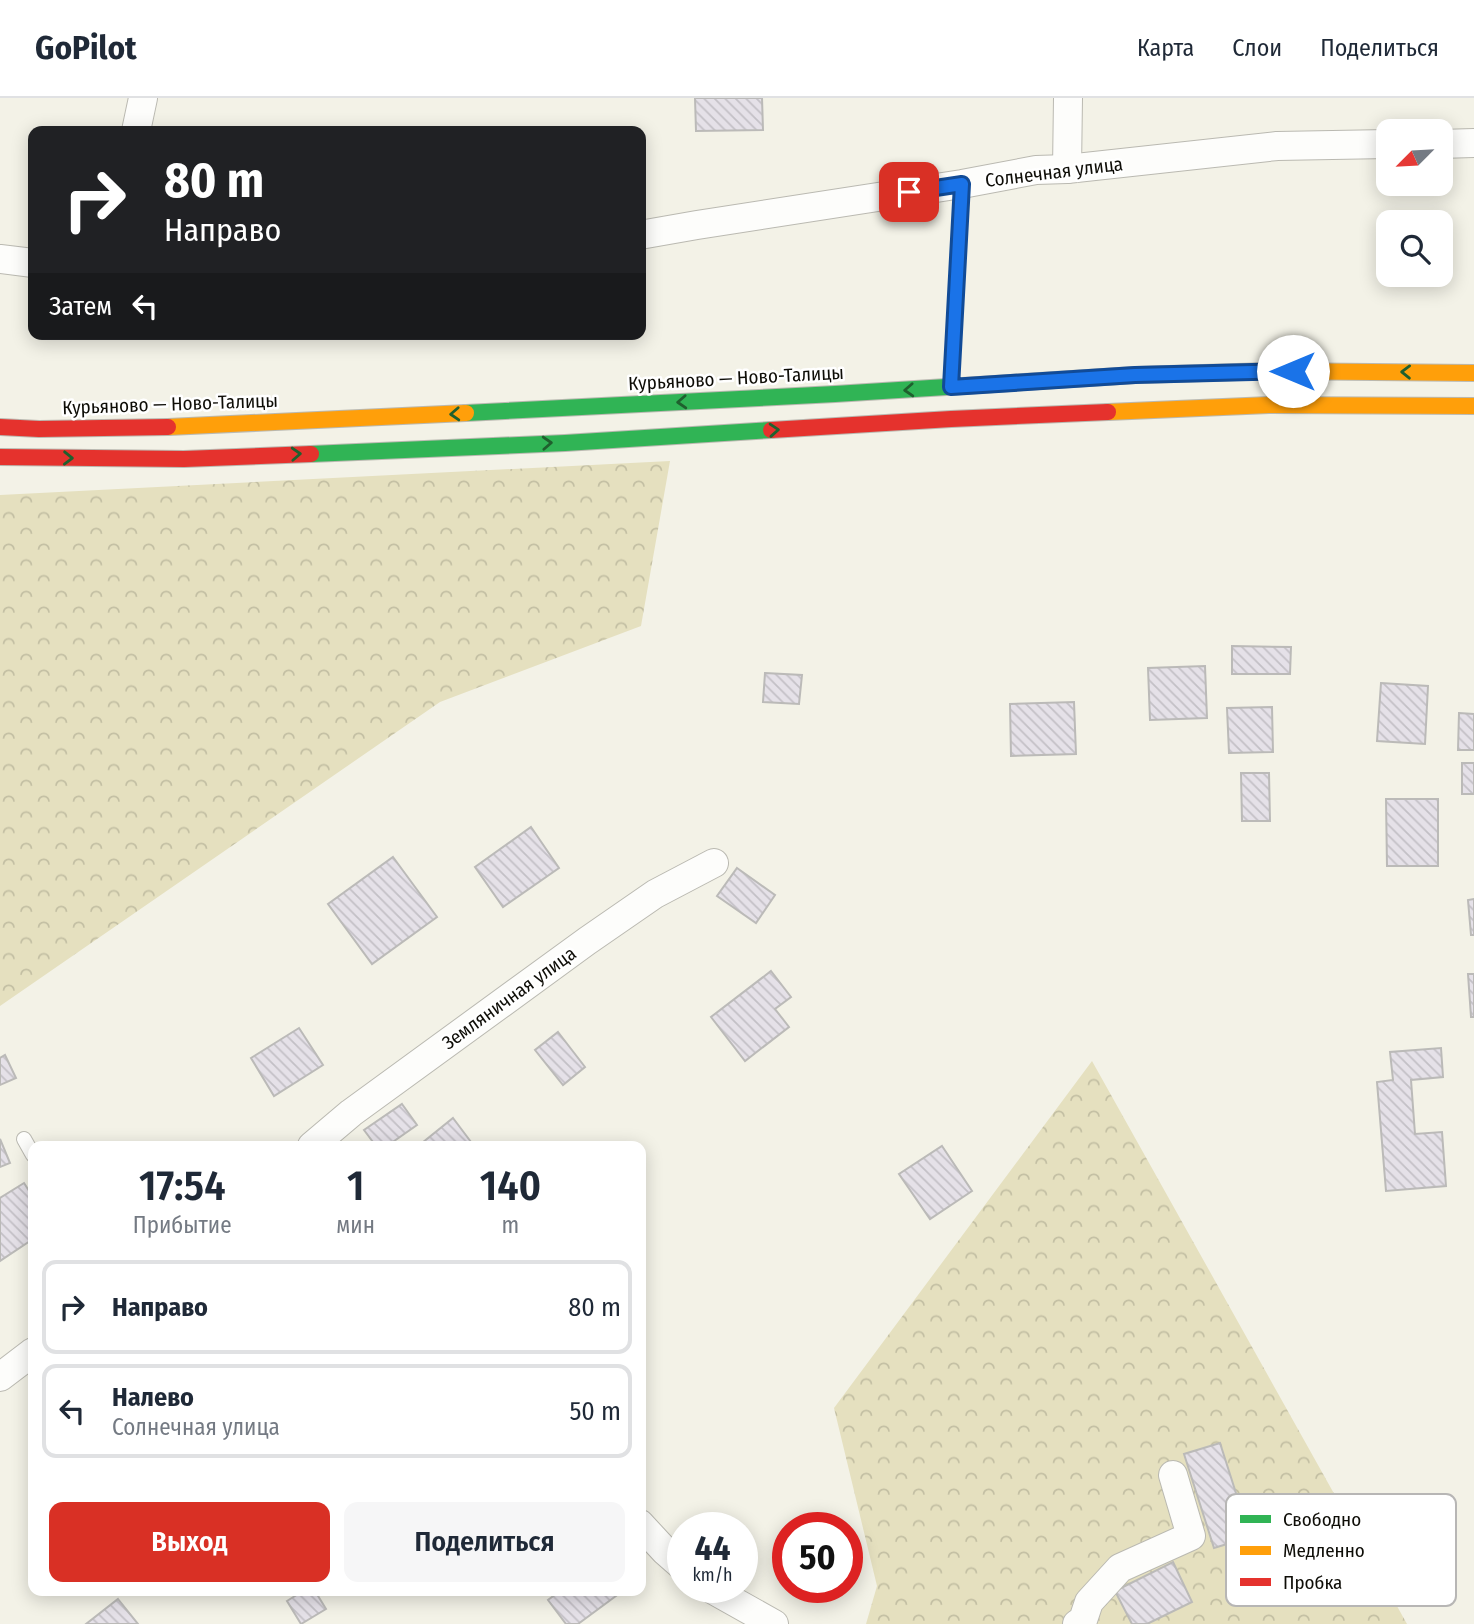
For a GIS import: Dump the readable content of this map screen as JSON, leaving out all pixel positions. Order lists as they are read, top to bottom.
{
  "streets": {
    "main road": ["Курьяново — Ново-Талицы"],
    "street": ["Солнечная улица", "Земляничная улица"]
  },
  "legend": ["Свободно", "Медленно", "Пробка"],
  "north": "bottom left",
  "page": {
    "header": "GoPilot",
    "nav": ["Карта", "Слои", "Поделиться"],
    "turn": ["80 m", "Направо"],
    "then": "Затем",
    "eta": [
      "17:54",
      "Прибытие",
      "1",
      "мин",
      "140",
      "m"
    ],
    "list": [
      {
        "name": "Направо",
        "value": "80 m"
      },
      {
        "name": "Налево",
        "note": "Солнечная улица",
        "value": "50 m"
      }
    ],
    "buttons": ["Выход", "Поделиться"],
    "speed": "44 km/h",
    "limit": "50"
  }
}
